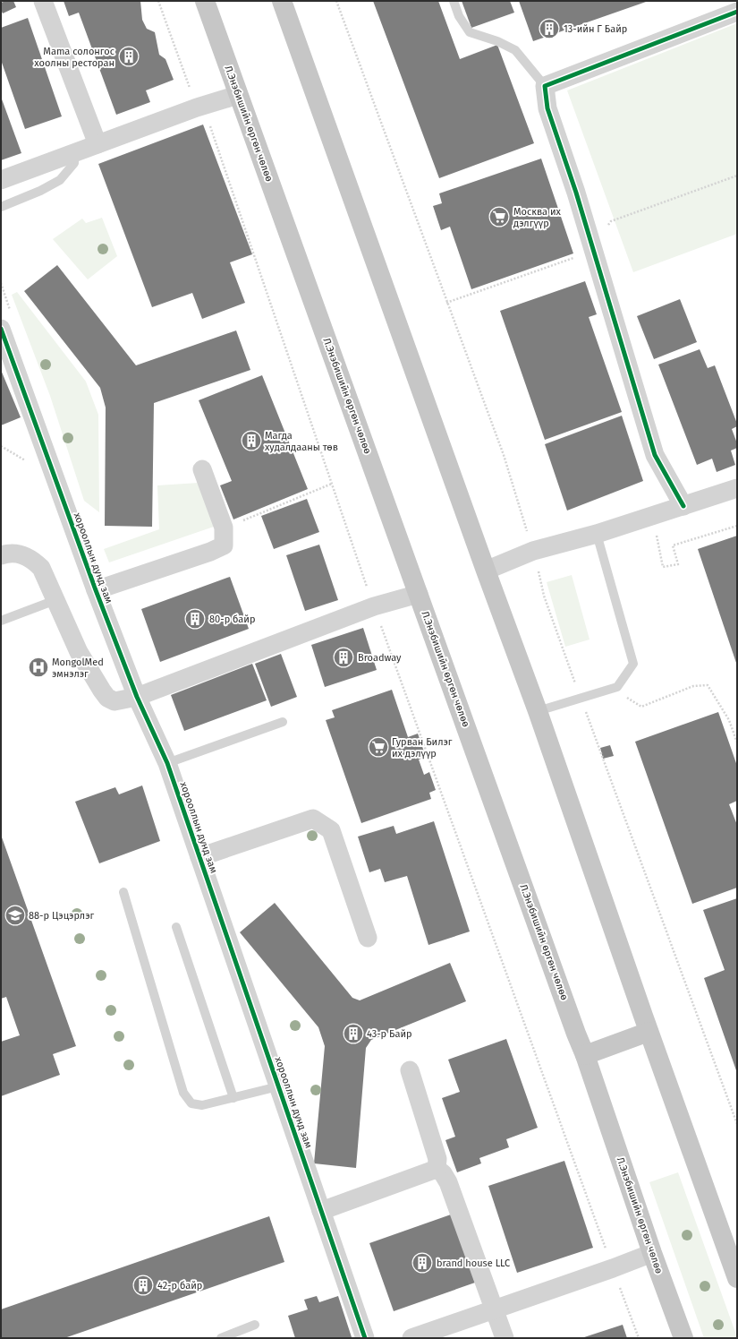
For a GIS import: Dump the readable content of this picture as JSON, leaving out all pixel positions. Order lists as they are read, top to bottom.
{
  "streets": {
    "main road": ["Л.Энэбишийн өргөн чөлөө"],
    "street": ["хорооллын дунд зам"]
  },
  "places": {
    "building": [
      "13-ийн Г Байр",
      "Mama солонгос хоолны ресторан",
      "Магда худалдааны төв",
      "80-р байр",
      "Broadway",
      "43-р Байр",
      "brand house LLC",
      "42-p байр"
    ],
    "supermarket": ["Москва их дэлгүүр", "Гурван Билэг их дэлүүр"],
    "hospital": ["MongolMed эмнэлэг"],
    "school or university": ["88-р Цэцэрлэг"]
  }
}
